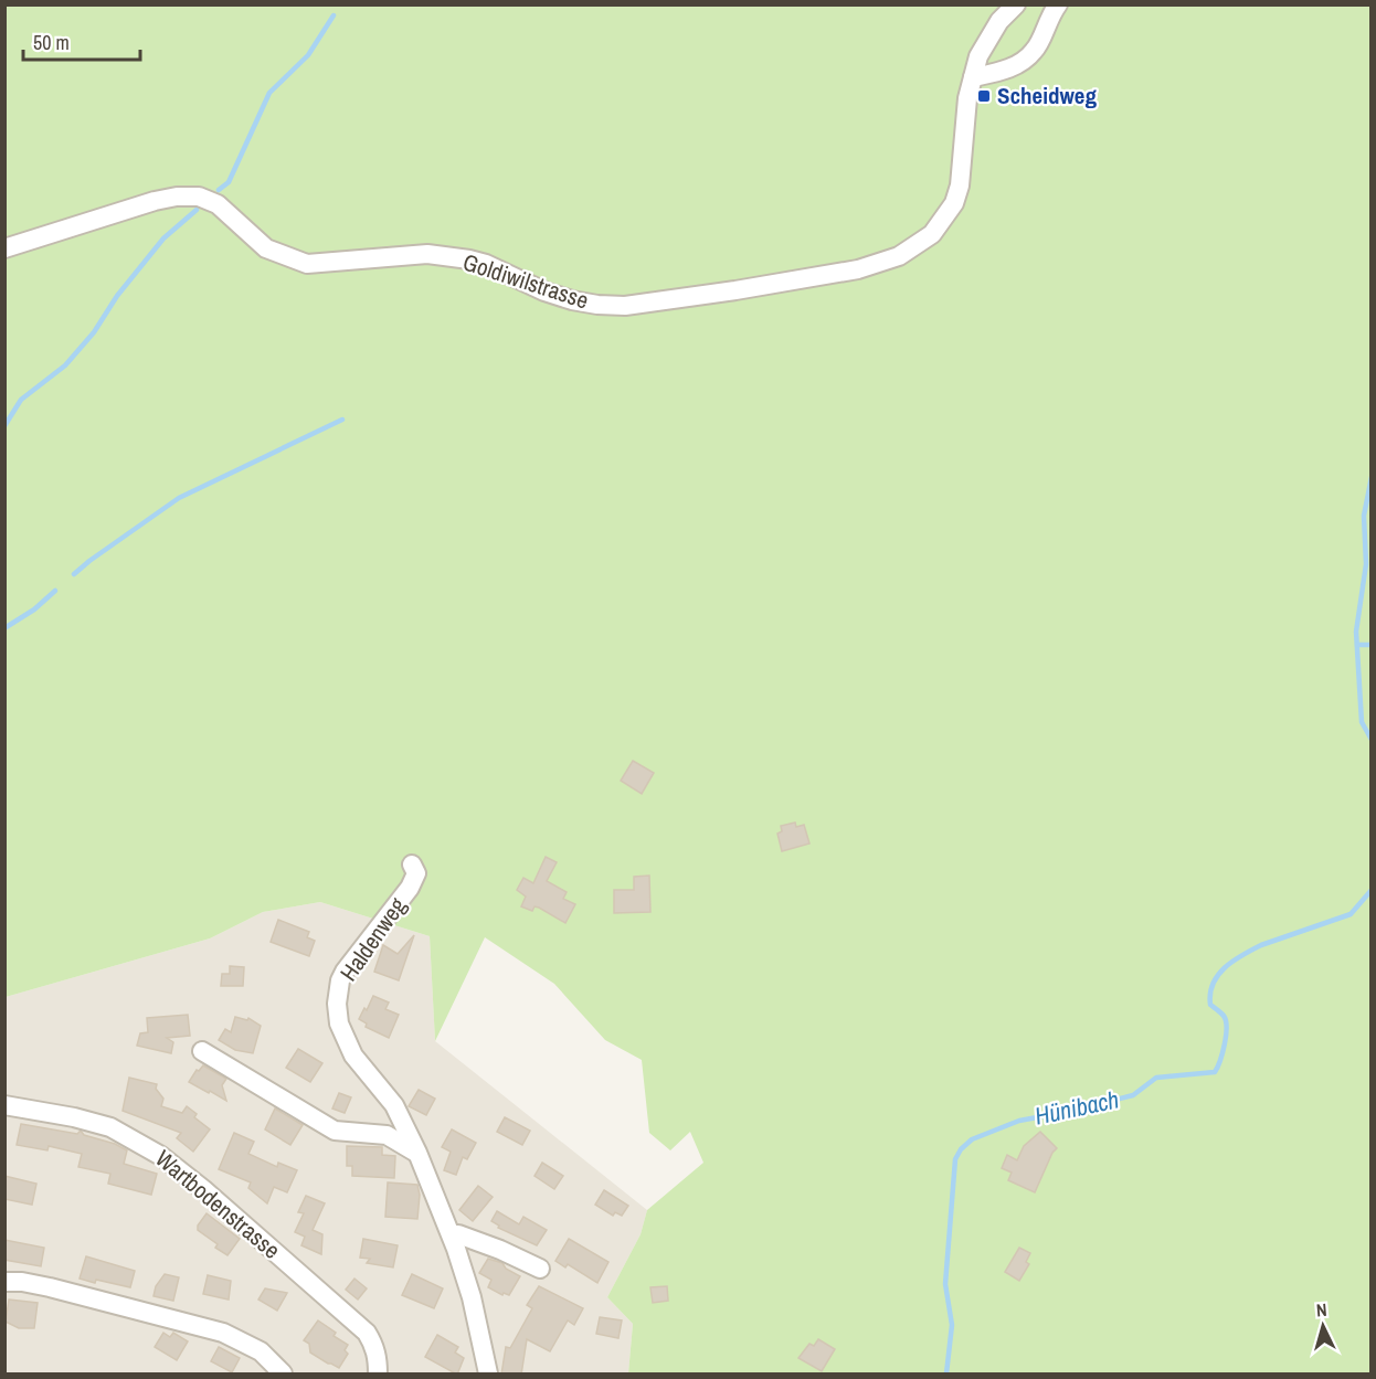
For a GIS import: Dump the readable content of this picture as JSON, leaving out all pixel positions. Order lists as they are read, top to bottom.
{
  "streets": {
    "street": ["Goldiwilstrasse", "Haldenweg", "Wartbodenstrasse"]
  },
  "water": ["Hünibach"],
  "places": {
    "transit": ["Scheidweg"]
  },
  "scale_bar": "50 m",
  "north": "top"
}
